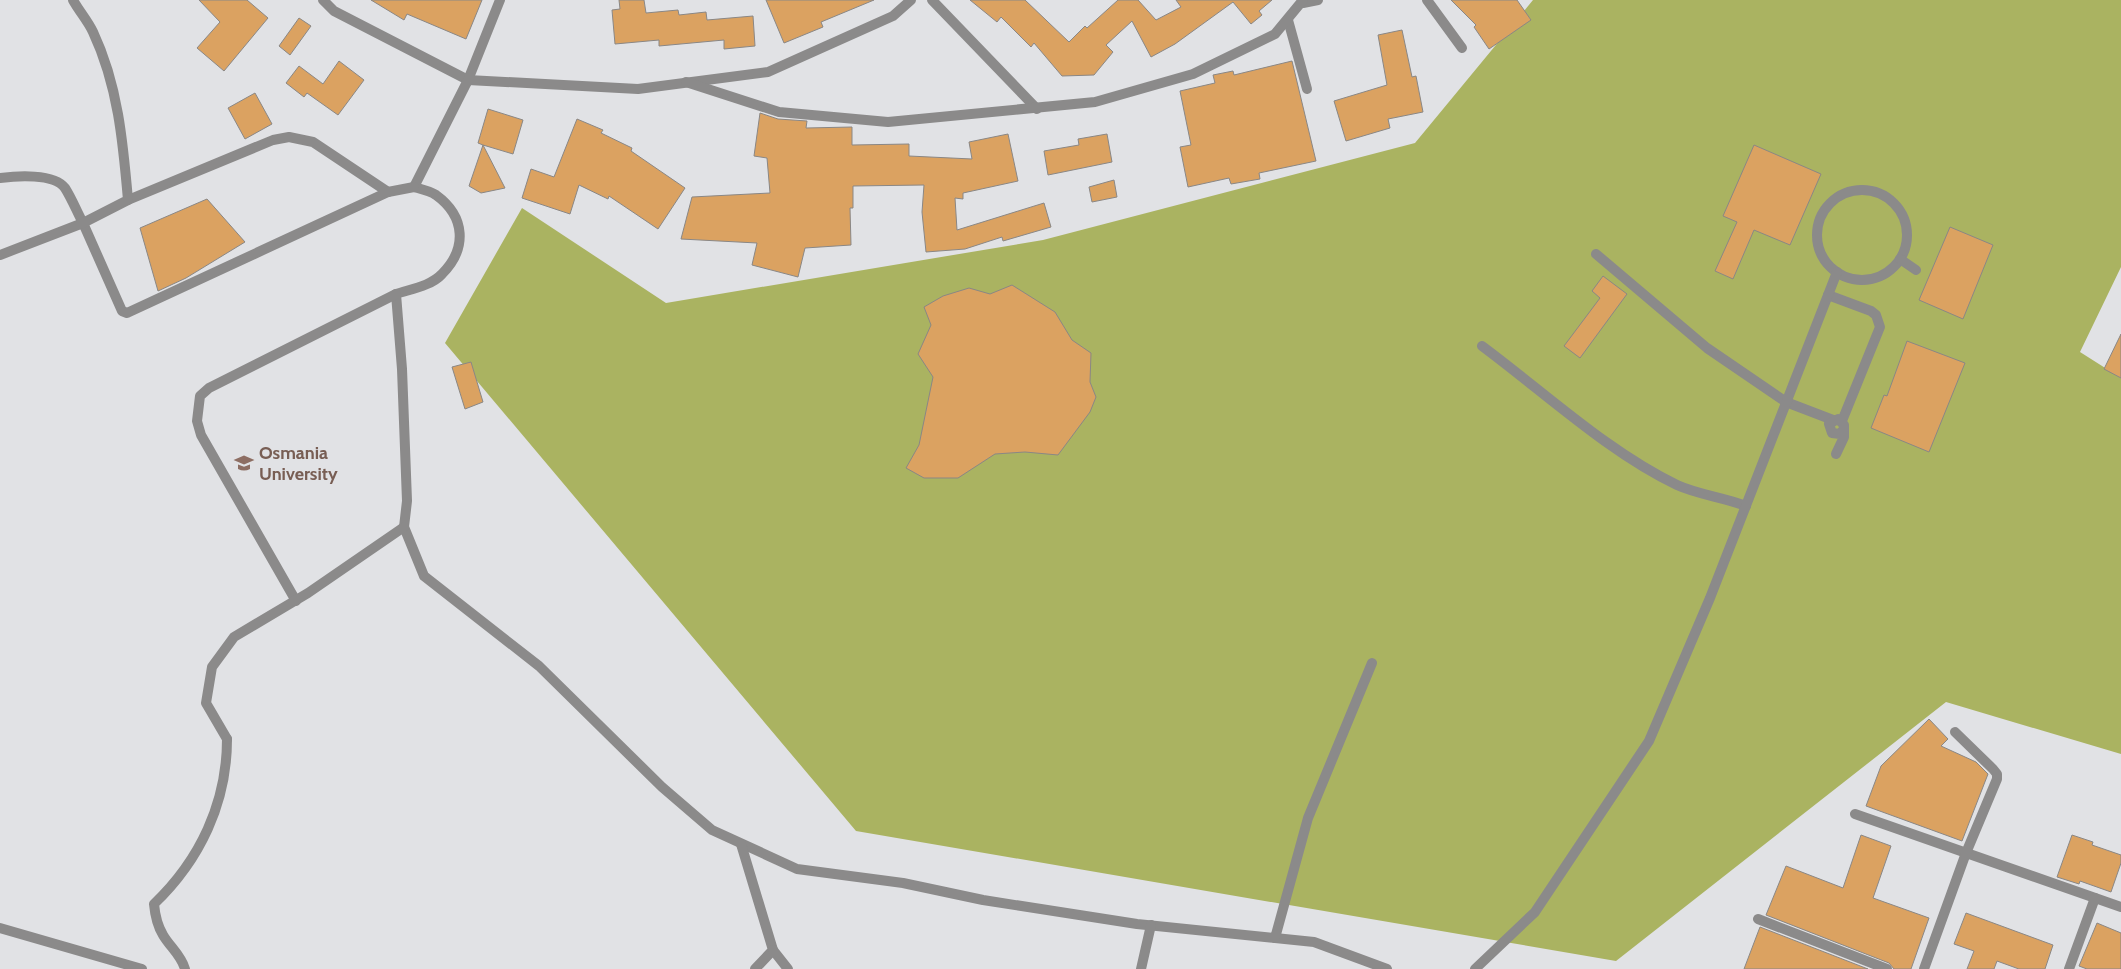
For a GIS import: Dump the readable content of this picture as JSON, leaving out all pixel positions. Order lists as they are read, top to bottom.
{
  "places": {
    "school or university": ["Osmania University"]
  }
}
